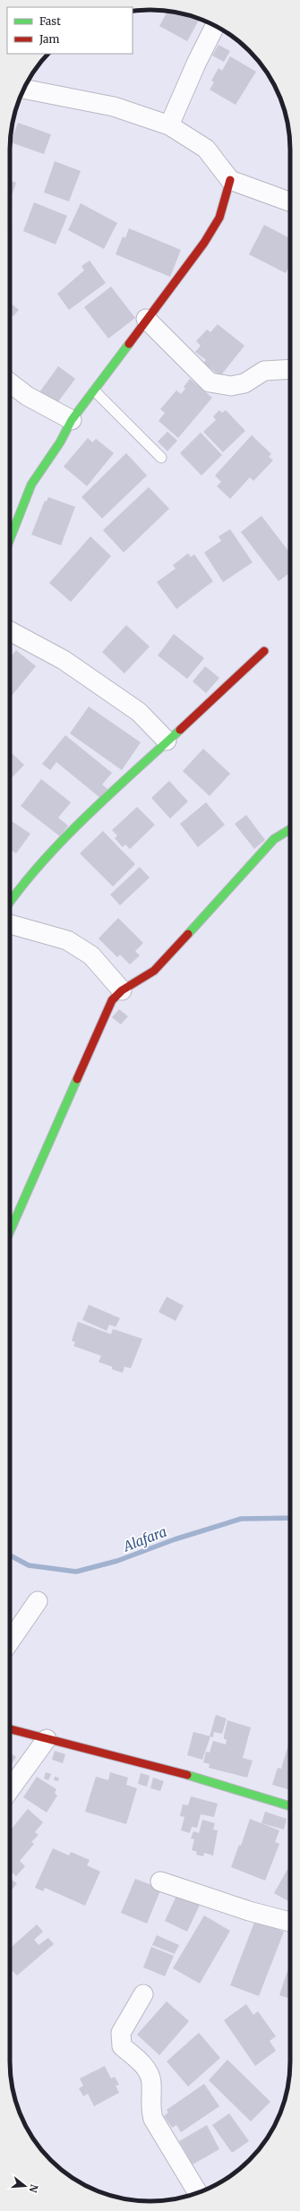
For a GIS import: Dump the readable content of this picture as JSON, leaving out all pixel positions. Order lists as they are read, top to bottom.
{
  "water": ["Alafara"],
  "legend": ["Fast", "Jam"],
  "north": "right"
}
